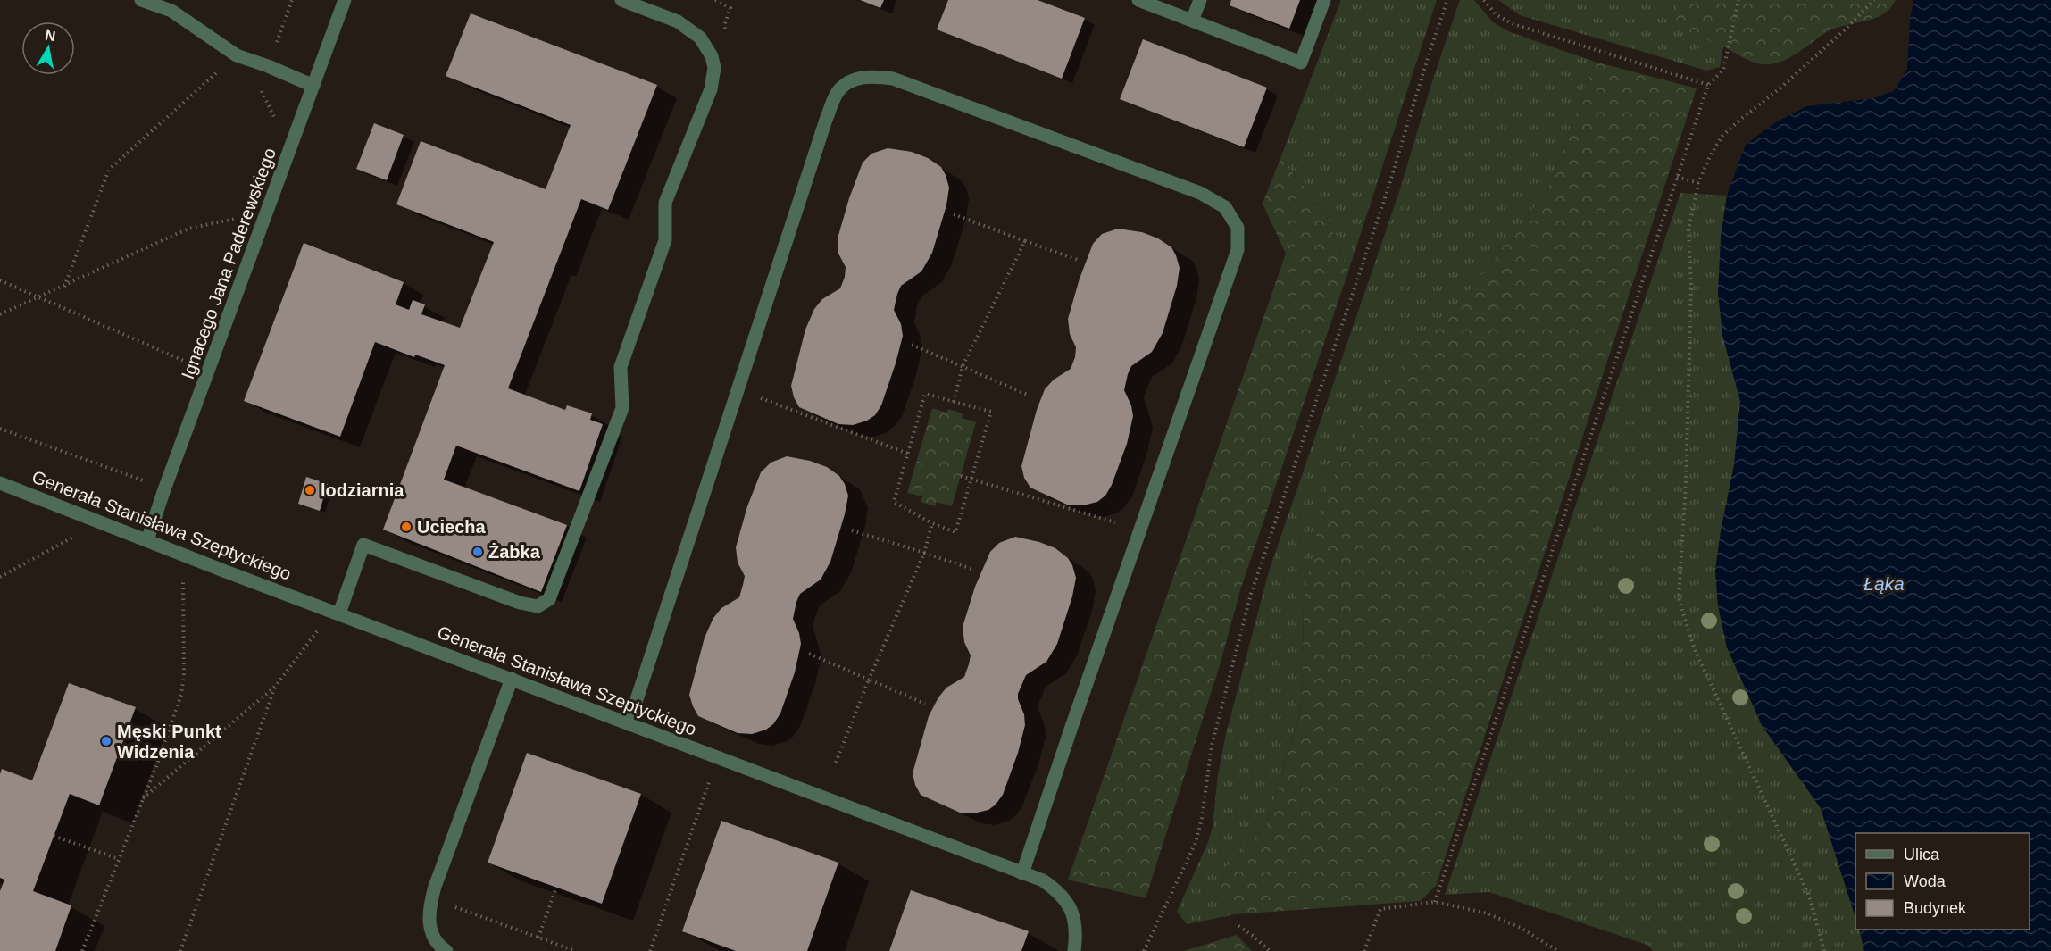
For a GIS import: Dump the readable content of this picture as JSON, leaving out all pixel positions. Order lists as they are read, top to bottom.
{
  "streets": {
    "street": ["Ignacego Jana Paderewskiego", "Generała Stanisława Szeptyckiego"]
  },
  "crossings": [
    ["Ignacego Jana Paderewskiego", "Generała Stanisława Szeptyckiego"]
  ],
  "water": ["Łąka"],
  "places": [
    "lodziarnia",
    "Uciecha",
    "Żabka",
    "Męski Punkt Widzenia"
  ],
  "legend": ["Ulica", "Woda", "Budynek"],
  "north": "top"
}
